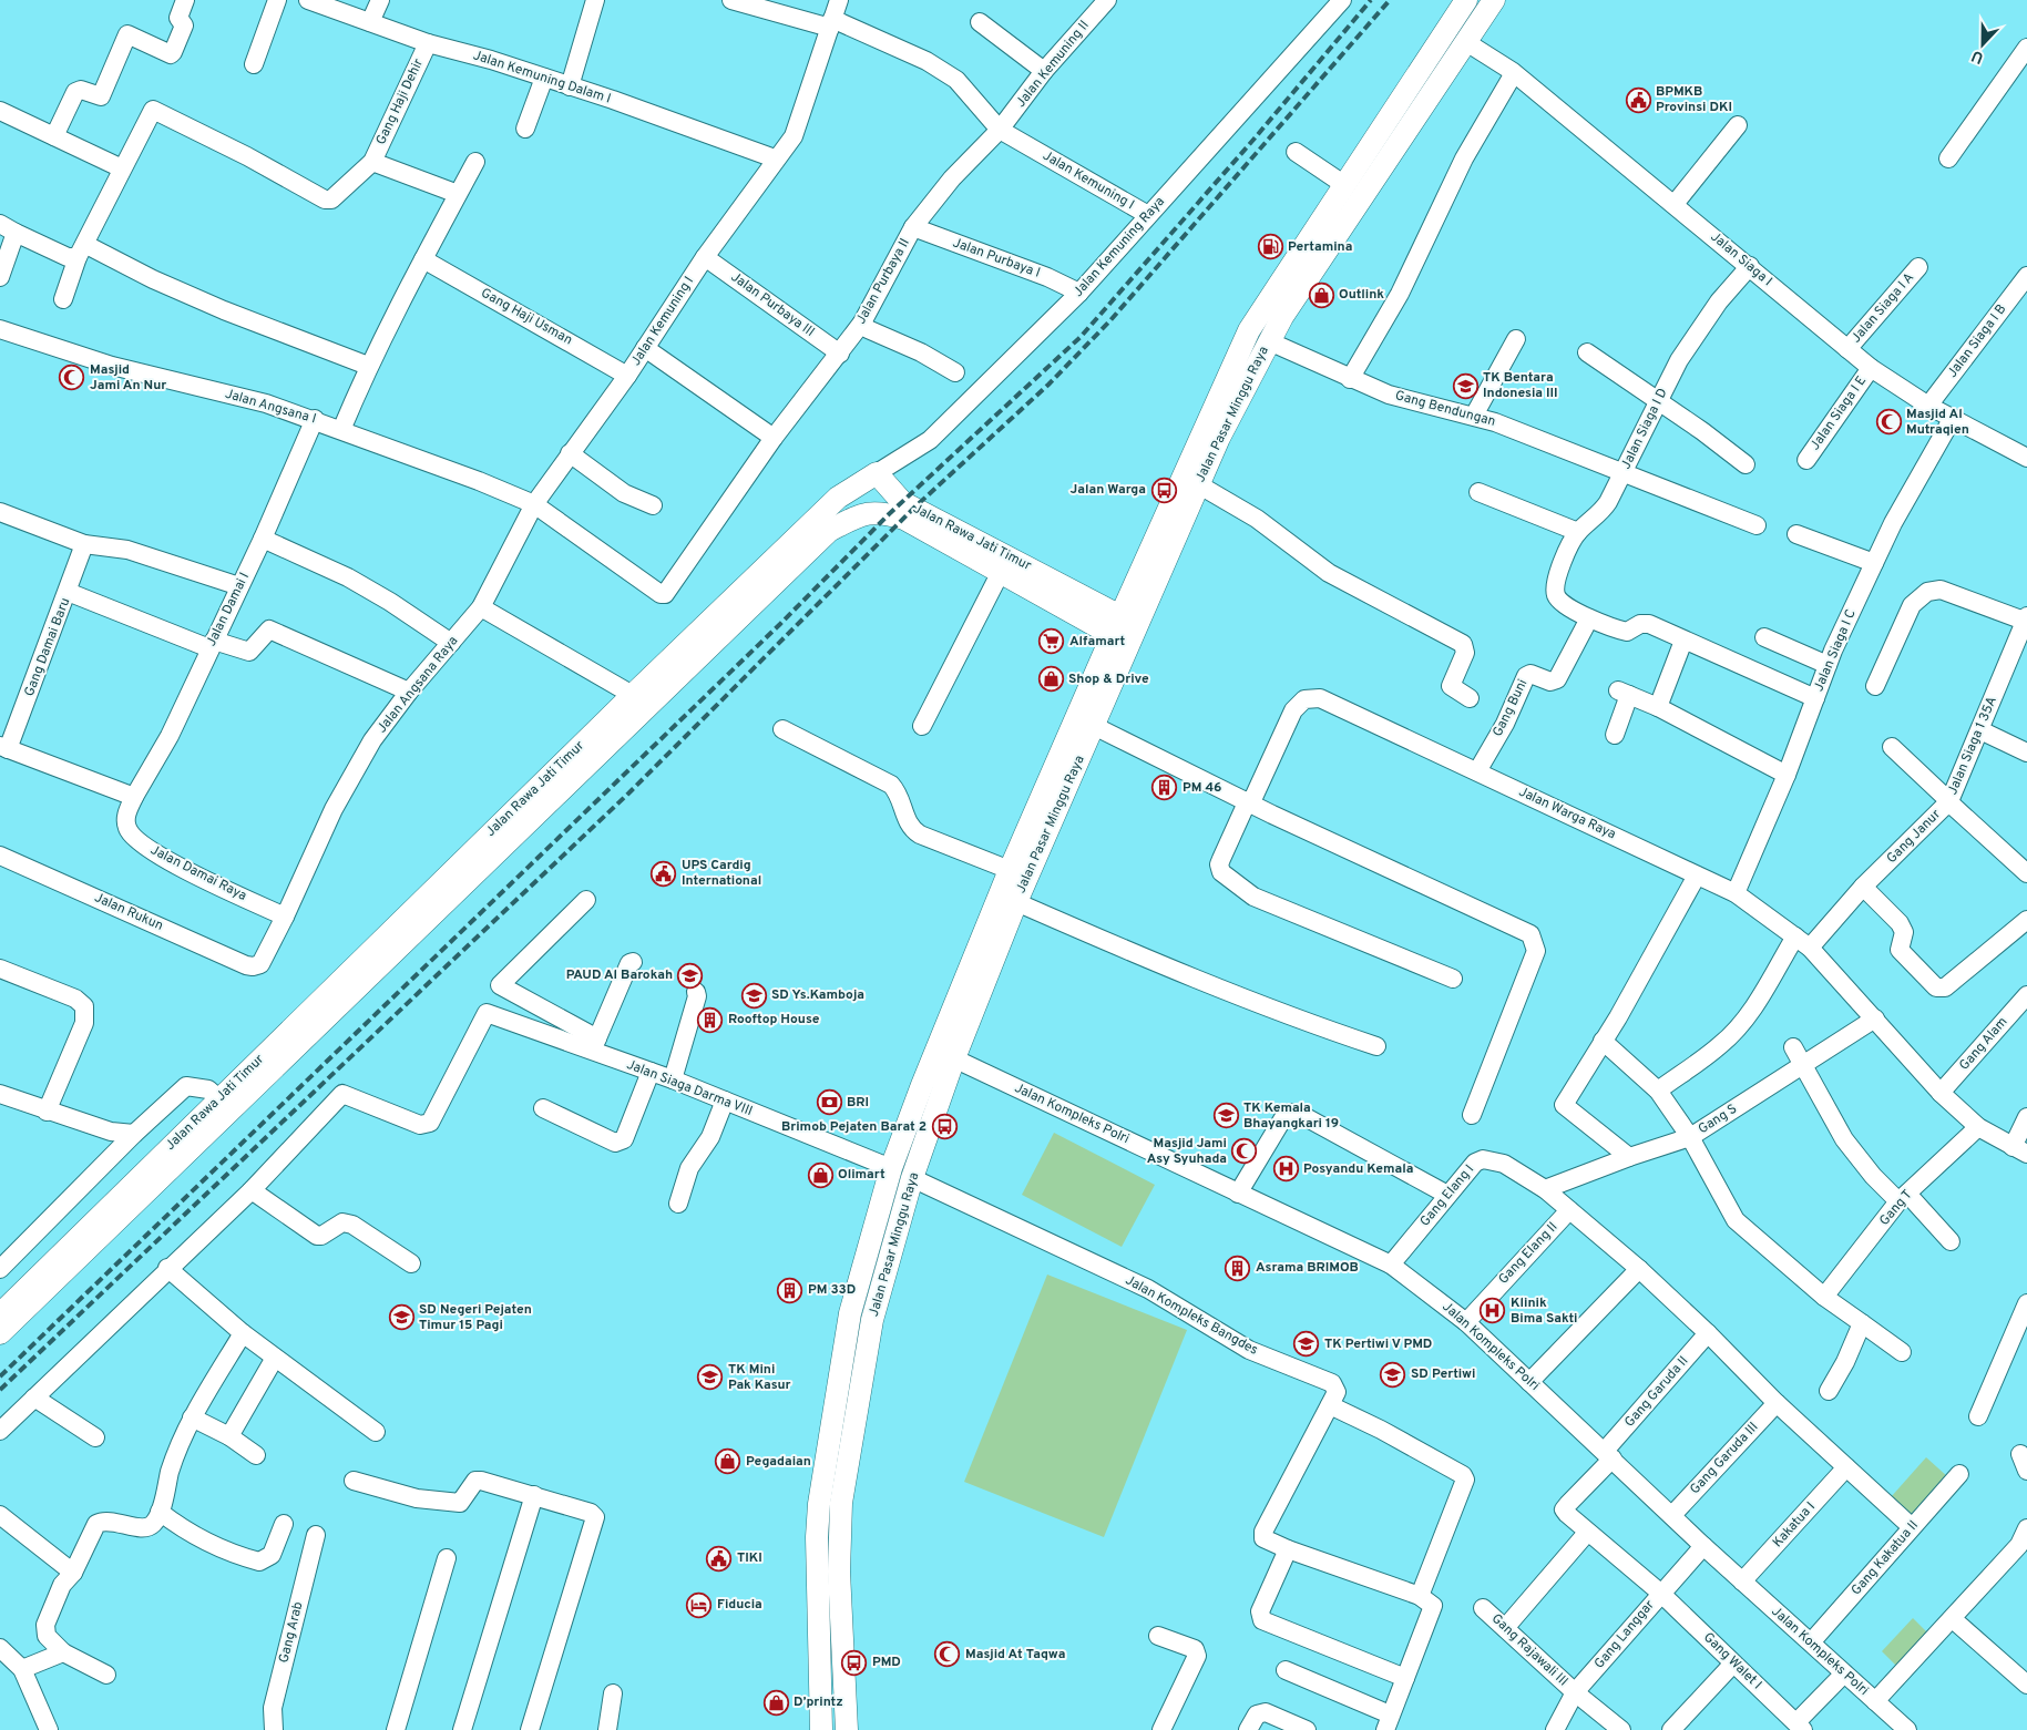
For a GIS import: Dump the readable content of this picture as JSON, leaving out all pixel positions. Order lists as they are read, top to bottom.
{
  "streets": {
    "main road": ["Jalan Pasar Minggu Raya", "Jalan Rawa Jati Timur"],
    "street": [
      "Jalan Kemuning II",
      "Jalan Kemuning Dalam I",
      "Gang Haji Dehir",
      "Jalan Kemuning I",
      "Jalan Kemuning Raya",
      "Jalan Purbaya I",
      "Jalan Siaga I",
      "Jalan Purbaya II",
      "Jalan Purbaya III",
      "Jalan Siaga I A",
      "Gang Haji Usman",
      "Jalan Siaga I B",
      "Jalan Angsana I",
      "Gang Bendungan",
      "Jalan Siaga I E",
      "Jalan Siaga I D",
      "Jalan Damai I",
      "Gang Damai Baru",
      "Jalan Siaga I C",
      "Jalan Angsana Raya",
      "Gang Buni",
      "Jalan Siaga 1 35A",
      "Jalan Warga Raya",
      "Gang Janur",
      "Jalan Damai Raya",
      "Jalan Rukun",
      "Gang Alam",
      "Jalan Siaga Darma VIII",
      "Jalan Kompleks Polri",
      "Gang S",
      "Gang Elang I",
      "Gang T",
      "Gang Elang II",
      "Jalan Kompleks Bangdes",
      "Gang Garuda II",
      "Gang Garuda III",
      "Kakatua I",
      "Gang Kakatua II",
      "Gang Arab",
      "Gang Langgar",
      "Gang Rajawali III",
      "Gang Walet I"
    ]
  },
  "crossings": [
    ["Jalan Kemuning II", "Jalan Kemuning I"],
    ["Jalan Kemuning II", "Jalan Purbaya II"],
    ["Jalan Kemuning Dalam I", "Gang Haji Dehir"],
    ["Jalan Kemuning Dalam I", "Jalan Kemuning I"],
    ["Jalan Kemuning I", "Jalan Kemuning Raya"],
    ["Jalan Kemuning I", "Jalan Purbaya II"],
    ["Jalan Kemuning I", "Jalan Purbaya III"],
    ["Jalan Kemuning I", "Gang Haji Usman"],
    ["Jalan Kemuning I", "Jalan Angsana I"],
    ["Jalan Kemuning I", "Jalan Angsana Raya"],
    ["Jalan Kemuning Raya", "Jalan Purbaya I"],
    ["Jalan Kemuning Raya", "Jalan Rawa Jati Timur"],
    ["Jalan Purbaya I", "Jalan Purbaya II"],
    ["Jalan Siaga I", "Jalan Siaga I A"],
    ["Jalan Siaga I", "Jalan Siaga I B"],
    ["Jalan Siaga I", "Jalan Siaga I E"],
    ["Jalan Siaga I", "Jalan Pasar Minggu Raya"],
    ["Jalan Siaga I", "Jalan Siaga I D"],
    ["Jalan Siaga I", "Jalan Siaga I C"],
    ["Jalan Purbaya II", "Jalan Purbaya III"],
    ["Jalan Purbaya II", "Jalan Angsana I"],
    ["Jalan Angsana I", "Jalan Damai I"],
    ["Gang Bendungan", "Jalan Pasar Minggu Raya"],
    ["Gang Bendungan", "Jalan Siaga I D"],
    ["Jalan Pasar Minggu Raya", "Jalan Rawa Jati Timur"],
    ["Jalan Pasar Minggu Raya", "Jalan Siaga Darma VIII"],
    ["Jalan Pasar Minggu Raya", "Jalan Kompleks Polri"],
    ["Jalan Pasar Minggu Raya", "Jalan Kompleks Bangdes"],
    ["Jalan Siaga I D", "Gang Buni"],
    ["Jalan Damai I", "Jalan Damai Raya"],
    ["Jalan Siaga I C", "Jalan Warga Raya"],
    ["Jalan Angsana Raya", "Jalan Damai Raya"],
    ["Jalan Angsana Raya", "Jalan Rukun"],
    ["Gang Buni", "Jalan Warga Raya"],
    ["Jalan Warga Raya", "Gang Janur"],
    ["Jalan Warga Raya", "Gang Alam"],
    ["Jalan Warga Raya", "Gang S"],
    ["Jalan Warga Raya", "Gang T"],
    ["Jalan Kompleks Polri", "Gang Elang I"],
    ["Jalan Kompleks Polri", "Gang Elang II"],
    ["Jalan Kompleks Polri", "Gang Garuda II"],
    ["Jalan Kompleks Polri", "Gang Garuda III"],
    ["Jalan Kompleks Polri", "Kakatua I"],
    ["Jalan Kompleks Polri", "Gang Kakatua II"],
    ["Jalan Kompleks Polri", "Gang Langgar"],
    ["Gang S", "Gang Elang I"],
    ["Gang Garuda II", "Gang Walet I"],
    ["Gang Langgar", "Gang Rajawali III"],
    ["Gang Langgar", "Gang Walet I"]
  ],
  "places": {
    "public building": ["BPMKB Provinsi DKI", "UPS Cardig International", "TIKI"],
    "fuel station": ["Pertamina"],
    "shop": [
      "Outlink",
      "Shop & Drive",
      "Olimart",
      "Pegadaian",
      "D’printz"
    ],
    "mosque": [
      "Masjid Jami An Nur",
      "Masjid Al Mutraqien",
      "Masjid Jami Asy Syuhada",
      "Masjid At Taqwa"
    ],
    "school or university": [
      "TK Bentara Indonesia III",
      "PAUD Al Barokah",
      "SD Ys.Kamboja",
      "TK Kemala Bhayangkari 19",
      "SD Negeri Pejaten Timur 15 Pagi",
      "TK Pertiwi V PMD",
      "SD Pertiwi",
      "TK Mini Pak Kasur"
    ],
    "bus stop": ["Jalan Warga", "Brimob Pejaten Barat 2", "PMD"],
    "supermarket": ["Alfamart"],
    "building": [
      "PM 46",
      "Rooftop House",
      "Asrama BRIMOB",
      "PM 33D"
    ],
    "bank": ["BRI"],
    "hospital": ["Posyandu Kemala", "Klinik Bima Sakti"],
    "hotel": ["Fiducia"]
  },
  "north": "bottom"
}
